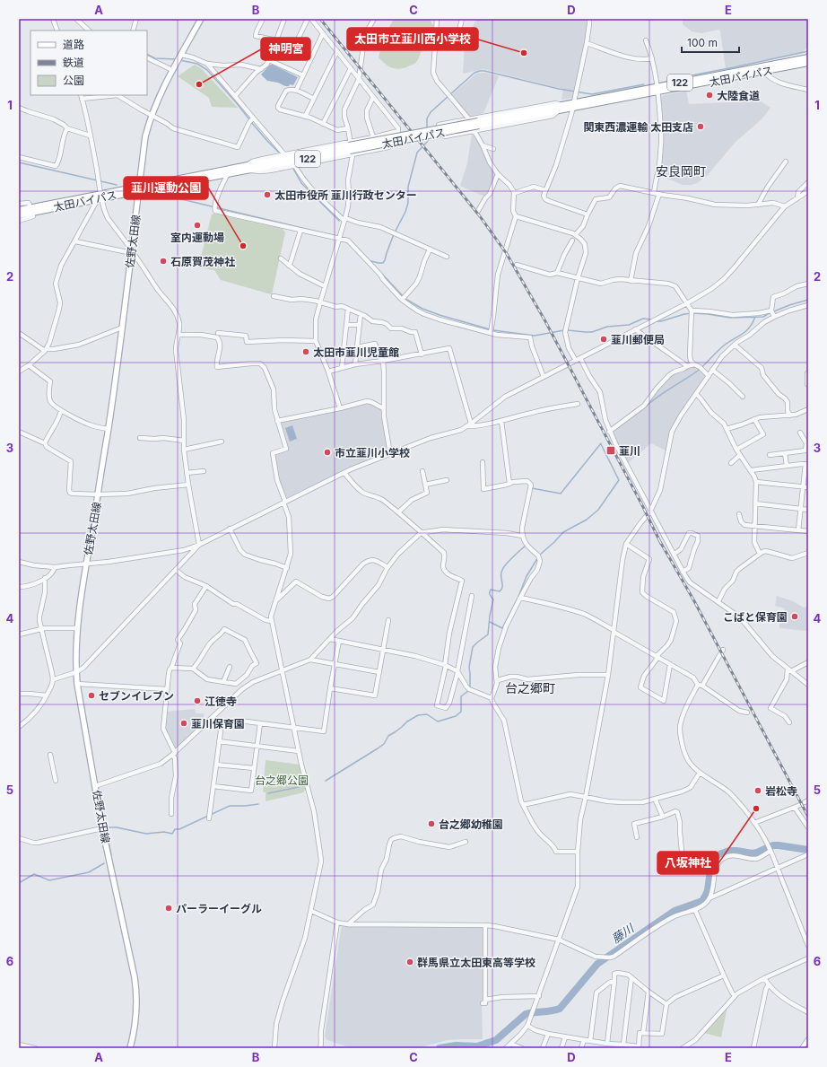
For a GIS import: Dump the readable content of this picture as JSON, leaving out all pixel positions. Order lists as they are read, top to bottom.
{
  "streets": {
    "highway": ["太田バイパス", "122"],
    "main road": ["佐野太田線"]
  },
  "crossings": [
    ["太田バイパス", "佐野太田線"]
  ],
  "districts": ["安良岡町", "台之郷町"],
  "water": ["藤川"],
  "parks": ["台之郷公園"],
  "places": {
    "other": [
      "太田市立韮川西小学校",
      "神明宮",
      "大陸食道",
      "関東西濃運輸 太田支店",
      "太田市役所 韮川行政センター",
      "室内運動場",
      "韮川運動公園",
      "石原賀茂神社",
      "韮川郵便局",
      "太田市韮川児童館",
      "市立韮川小学校",
      "こばと保育園",
      "セブンイレブン",
      "江徳寺",
      "韮川保育園",
      "岩松寺",
      "八坂神社",
      "台之郷幼稚園",
      "パーラーイーグル",
      "群馬県立太田東高等学校"
    ],
    "transit": ["韮川"]
  },
  "legend": ["道路", "鉄道", "公園"],
  "scale_bar": "100 m",
  "grid": {
    "columns": [
      "A",
      "B",
      "C",
      "D",
      "E"
    ],
    "rows": [
      "1",
      "2",
      "3",
      "4",
      "5",
      "6"
    ]
  }
}
